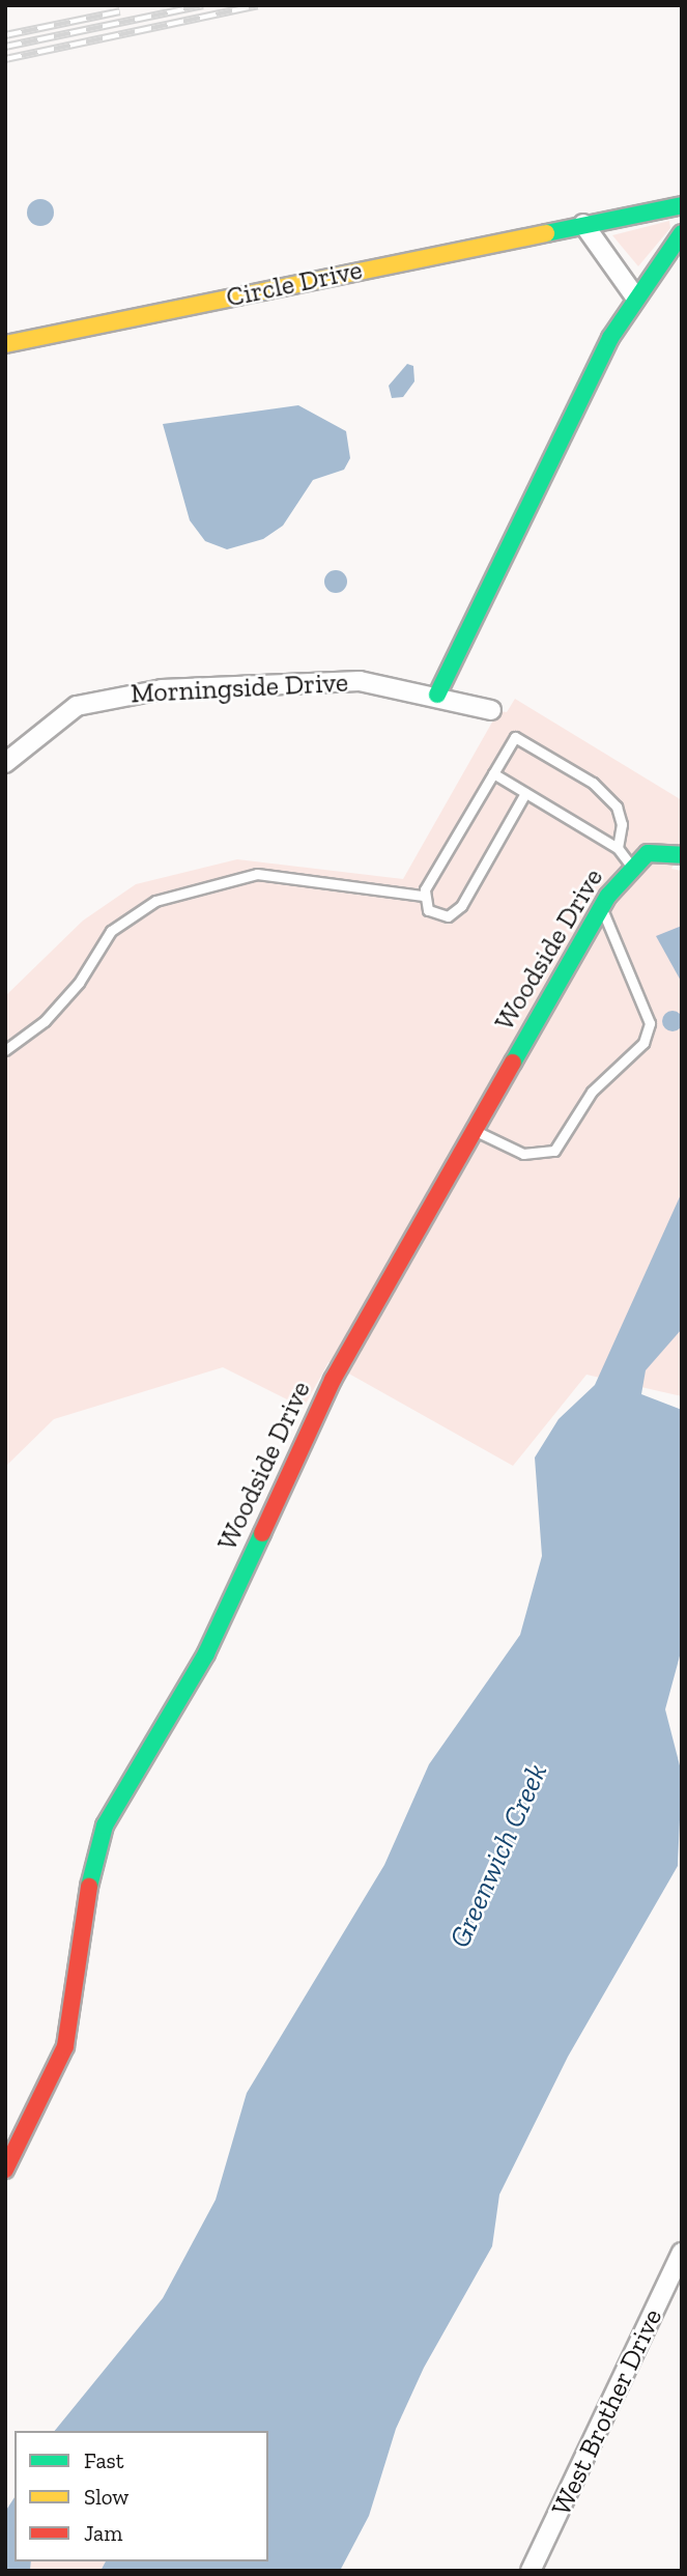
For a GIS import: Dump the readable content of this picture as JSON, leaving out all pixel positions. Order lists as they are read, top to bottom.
{
  "streets": {
    "street": [
      "Circle Drive",
      "Morningside Drive",
      "Woodside Drive",
      "West Brother Drive"
    ]
  },
  "water": ["Greenwich Creek"],
  "legend": ["Fast", "Slow", "Jam"]
}
